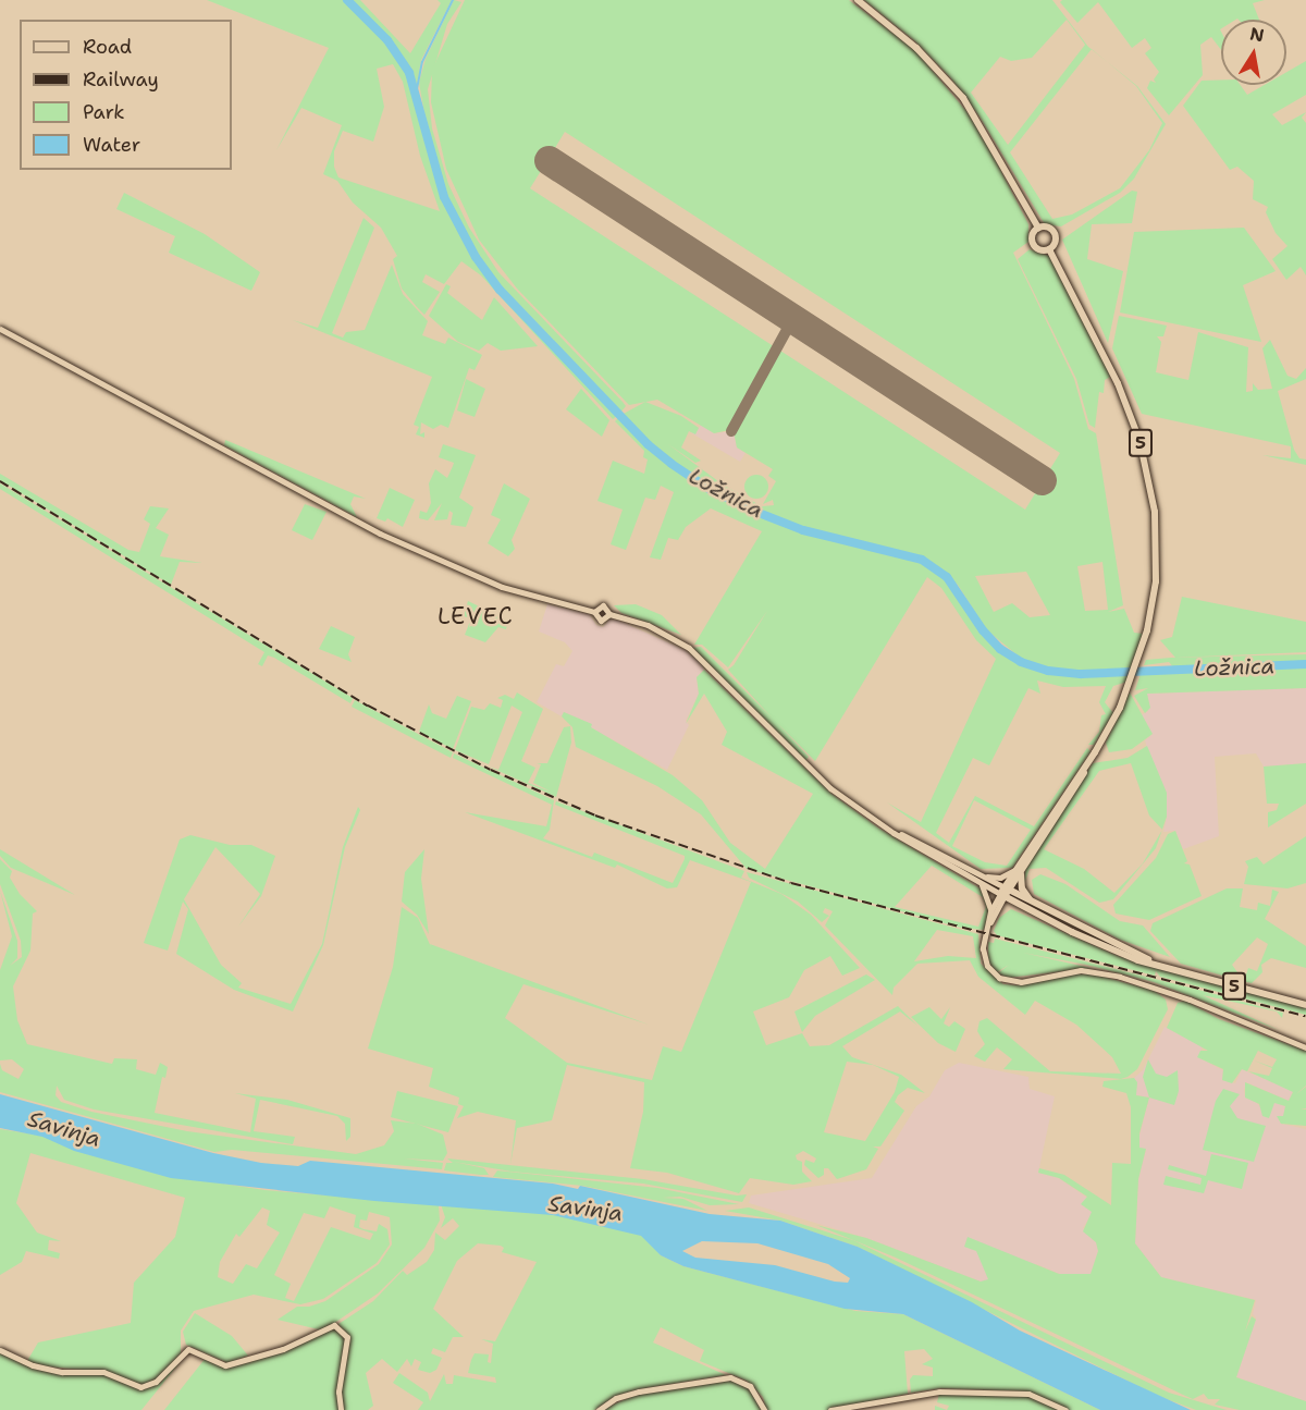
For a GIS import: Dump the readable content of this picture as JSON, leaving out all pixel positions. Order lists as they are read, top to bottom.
{
  "streets": {
    "main road": ["5"]
  },
  "districts": ["LEVEC"],
  "water": ["Ložnica", "Savinja"],
  "legend": [
    "Road",
    "Railway",
    "Park",
    "Water"
  ],
  "north": "top"
}
